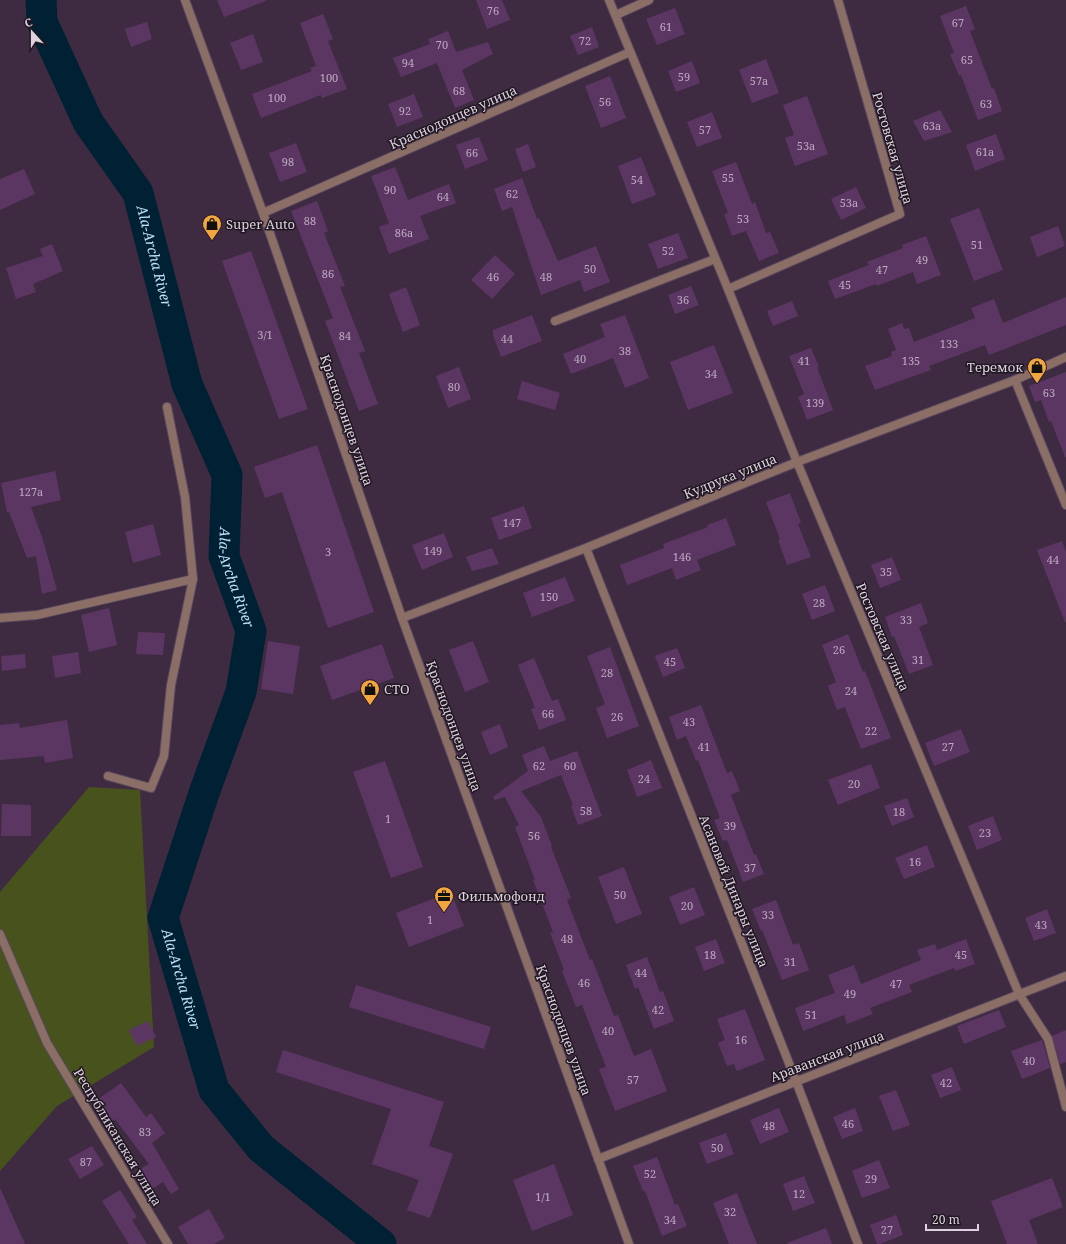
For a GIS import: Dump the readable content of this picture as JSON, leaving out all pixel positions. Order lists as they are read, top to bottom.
{
  "streets": {
    "street": [
      "Краснодонцев улица",
      "Ростовская улица",
      "Кудрука улица",
      "Асановой Динары улица",
      "Араванская улица",
      "Республиканская улица"
    ]
  },
  "crossings": [
    ["Краснодонцев улица", "Ростовская улица"],
    ["Краснодонцев улица", "Кудрука улица"],
    ["Краснодонцев улица", "Араванская улица"],
    ["Ростовская улица", "Кудрука улица"],
    ["Ростовская улица", "Араванская улица"],
    ["Кудрука улица", "Асановой Динары улица"],
    ["Асановой Динары улица", "Араванская улица"]
  ],
  "water": ["Ala-Archa River"],
  "places": {
    "shop": ["Super Auto", "Теремок", "СТО"],
    "office": ["Фильмофонд"]
  },
  "house_numbers": [
    "76",
    "67",
    "61",
    "72",
    "70",
    "65",
    "94",
    "59",
    "100",
    "57a",
    "68",
    "100",
    "56",
    "63",
    "92",
    "63а",
    "57",
    "53a",
    "61a",
    "66",
    "98",
    "55",
    "54",
    "90",
    "62",
    "64",
    "53а",
    "53",
    "88",
    "86a",
    "51",
    "52",
    "49",
    "50",
    "47",
    "86",
    "46",
    "48",
    "45",
    "36",
    "3/1",
    "84",
    "44",
    "133",
    "38",
    "40",
    "41",
    "135",
    "34",
    "80",
    "63",
    "139",
    "127a",
    "147",
    "149",
    "3",
    "146",
    "44",
    "35",
    "150",
    "28",
    "33",
    "26",
    "31",
    "45",
    "28",
    "24",
    "66",
    "26",
    "43",
    "22",
    "41",
    "27",
    "62",
    "60",
    "24",
    "20",
    "58",
    "18",
    "1",
    "39",
    "23",
    "56",
    "16",
    "37",
    "50",
    "20",
    "33",
    "1",
    "43",
    "48",
    "18",
    "45",
    "31",
    "44",
    "46",
    "47",
    "49",
    "42",
    "51",
    "40",
    "16",
    "40",
    "57",
    "42",
    "46",
    "48",
    "83",
    "50",
    "87",
    "52",
    "29",
    "12",
    "1/1",
    "32",
    "34",
    "27"
  ],
  "scale_bar": "20 m",
  "north": "top"
}
